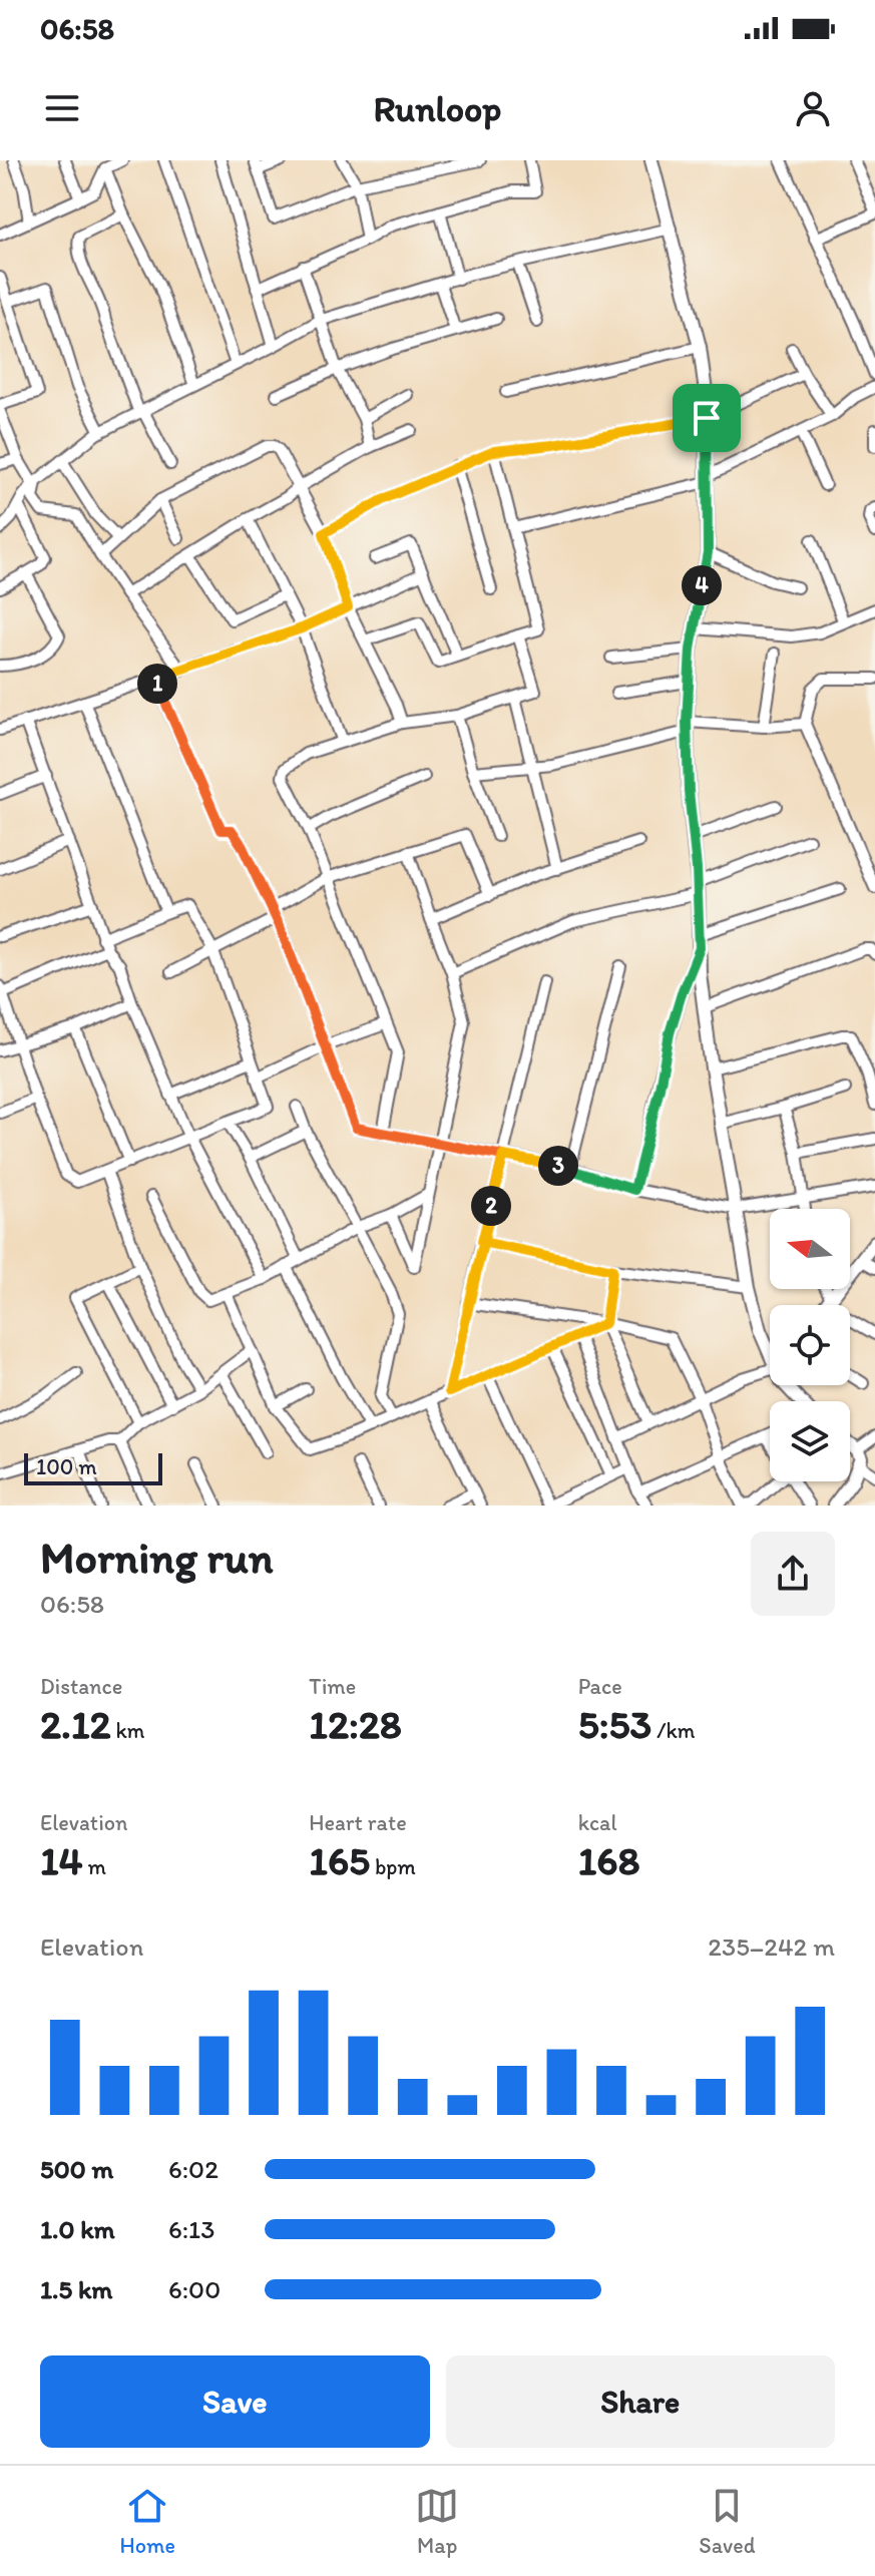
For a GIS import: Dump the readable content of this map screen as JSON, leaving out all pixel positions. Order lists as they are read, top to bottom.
{
  "scale_bar": "100 m",
  "north": "left",
  "page": {
    "status": "06:58",
    "header": "Runloop",
    "pins": [
      "4",
      "1",
      "3",
      "2"
    ],
    "scale": "100 m",
    "heading": ["Morning run", "06:58"],
    "stats": [
      ["Distance", "2.12 km"],
      ["Time", "12:28"],
      ["Pace", "5:53 /km"],
      ["Elevation", "14 m"],
      ["Heart rate", "165 bpm"],
      ["kcal", "168"]
    ],
    "chart": ["Elevation", "235–242 m"],
    "list": [
      {
        "name": "500 m",
        "note": "6:02"
      },
      {
        "name": "1.0 km",
        "note": "6:13"
      },
      {
        "name": "1.5 km",
        "note": "6:00"
      }
    ],
    "buttons": ["Save", "Share"],
    "tabs": ["Home", "Map", "Saved"]
  }
}
